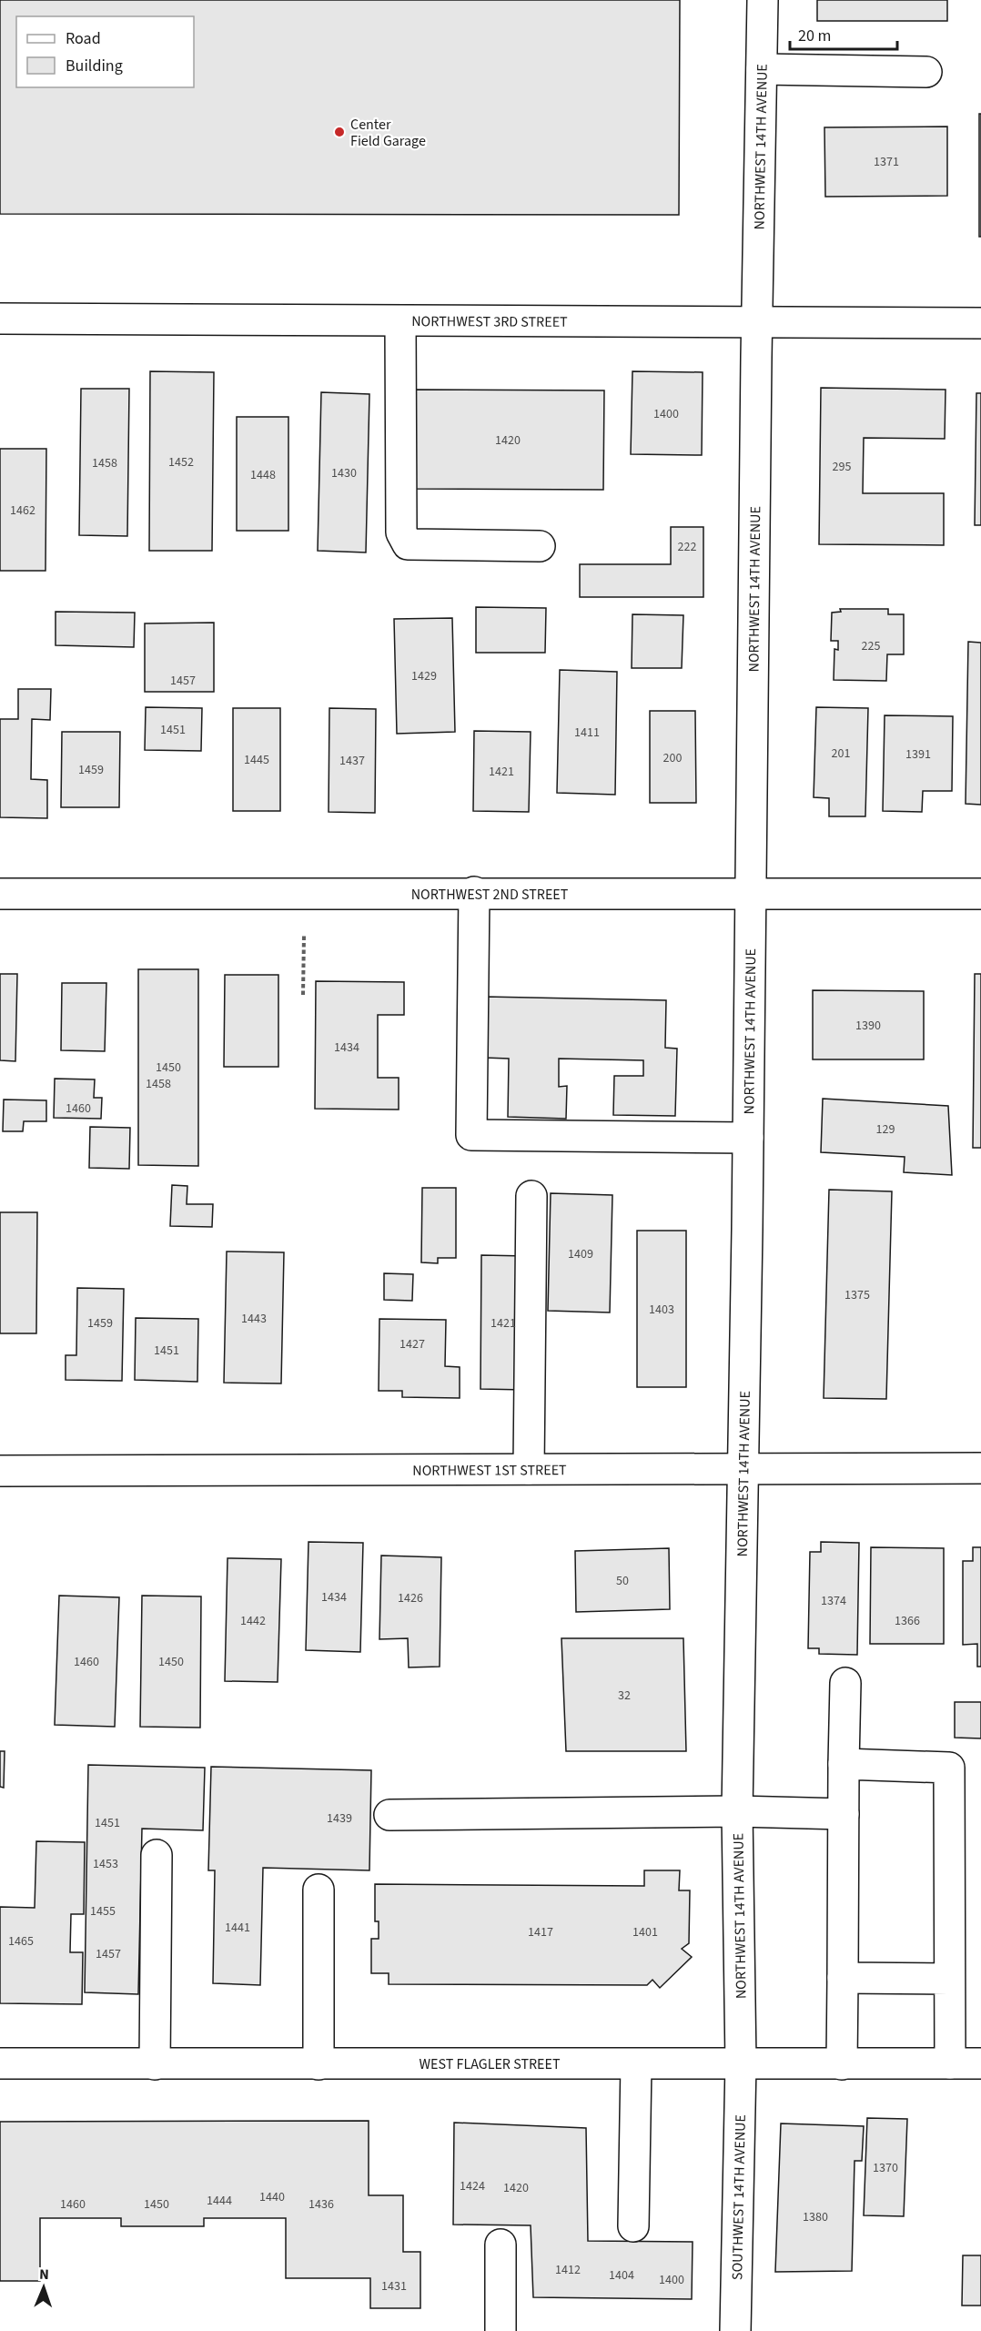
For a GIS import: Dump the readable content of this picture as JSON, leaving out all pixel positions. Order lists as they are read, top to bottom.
{
  "streets": {
    "street": [
      "NORTHWEST 14TH AVENUE",
      "NORTHWEST 3RD STREET",
      "NORTHWEST 2ND STREET",
      "NORTHWEST 1ST STREET",
      "WEST FLAGLER STREET",
      "SOUTHWEST 14TH AVENUE"
    ]
  },
  "crossings": [
    ["NORTHWEST 14TH AVENUE", "NORTHWEST 3RD STREET"],
    ["NORTHWEST 14TH AVENUE", "NORTHWEST 2ND STREET"],
    ["NORTHWEST 14TH AVENUE", "NORTHWEST 1ST STREET"],
    ["NORTHWEST 14TH AVENUE", "WEST FLAGLER STREET"],
    ["NORTHWEST 14TH AVENUE", "SOUTHWEST 14TH AVENUE"],
    ["WEST FLAGLER STREET", "SOUTHWEST 14TH AVENUE"]
  ],
  "places": ["Center Field Garage"],
  "house_numbers": [
    "1371",
    "1400",
    "1420",
    "1452",
    "1458",
    "295",
    "1430",
    "1448",
    "1462",
    "222",
    "225",
    "1429",
    "1457",
    "1451",
    "1411",
    "201",
    "1391",
    "200",
    "1445",
    "1437",
    "1459",
    "1421",
    "1390",
    "1434",
    "1450",
    "1458",
    "1460",
    "129",
    "1409",
    "1375",
    "1403",
    "1443",
    "1459",
    "1421",
    "1427",
    "1451",
    "50",
    "1434",
    "1426",
    "1374",
    "1442",
    "1366",
    "1460",
    "1450",
    "32",
    "1439",
    "1451",
    "1453",
    "1455",
    "1441",
    "1417",
    "1401",
    "1465",
    "1457",
    "1370",
    "1424",
    "1420",
    "1440",
    "1444",
    "1460",
    "1450",
    "1436",
    "1380",
    "1412",
    "1404",
    "1400",
    "1431"
  ],
  "legend": ["Road", "Building"],
  "scale_bar": "20 m",
  "north": "top"
}
